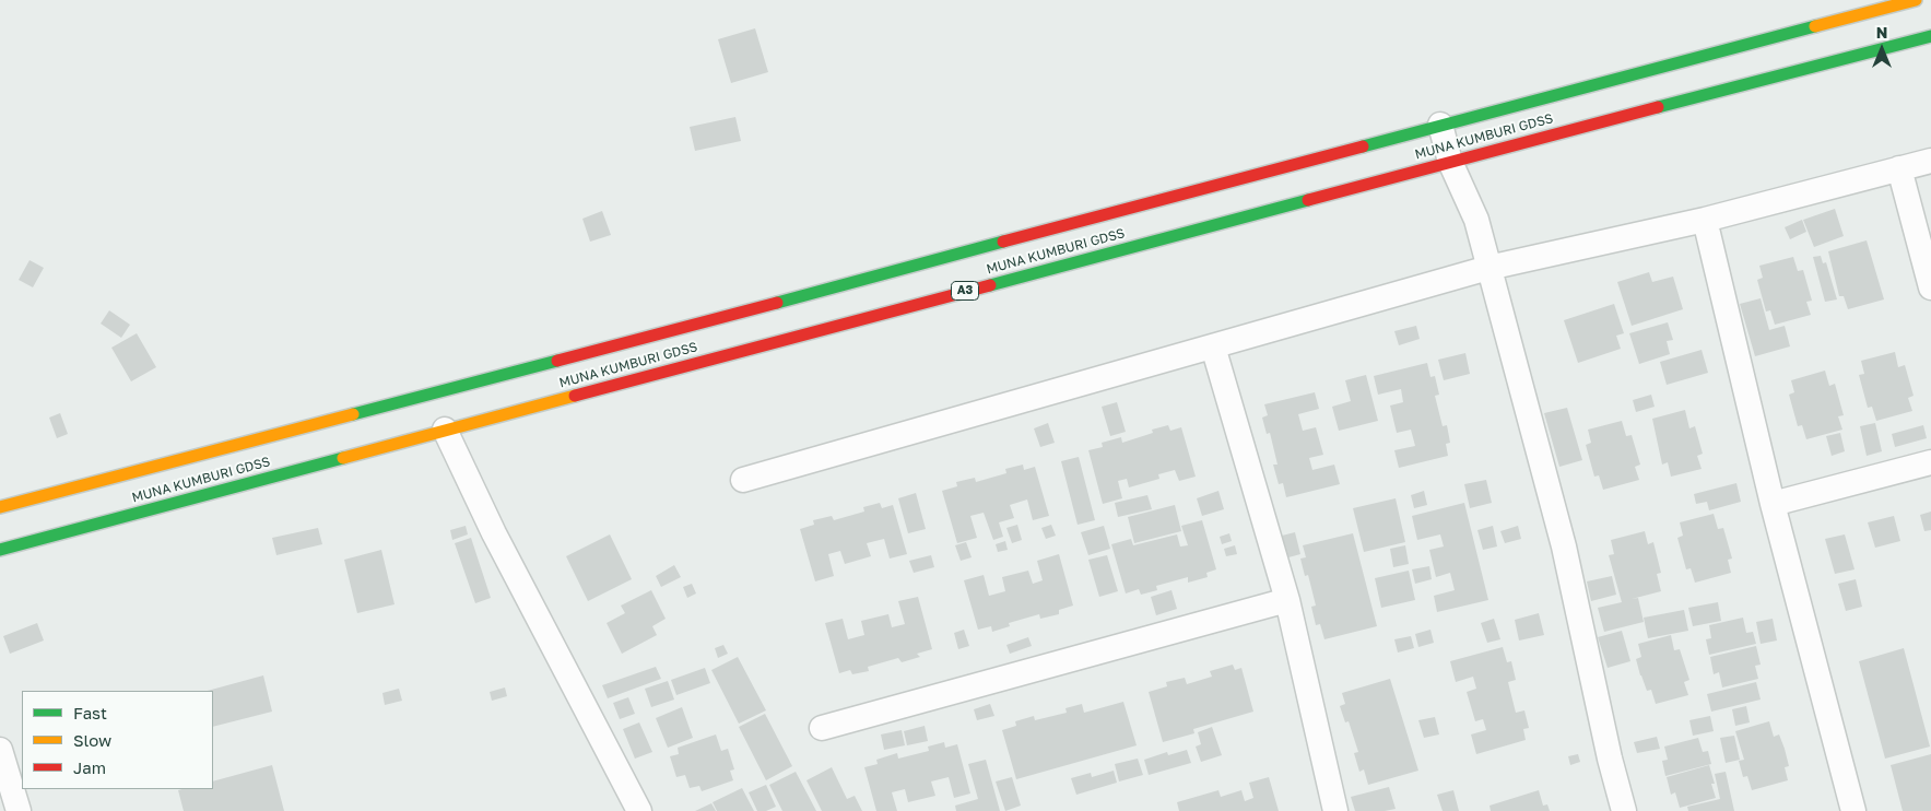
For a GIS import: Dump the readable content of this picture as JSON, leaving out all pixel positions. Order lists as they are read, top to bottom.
{
  "streets": {
    "highway": ["MUNA KUMBURI GDSS", "A3"]
  },
  "legend": ["Fast", "Slow", "Jam"],
  "north": "top"
}
